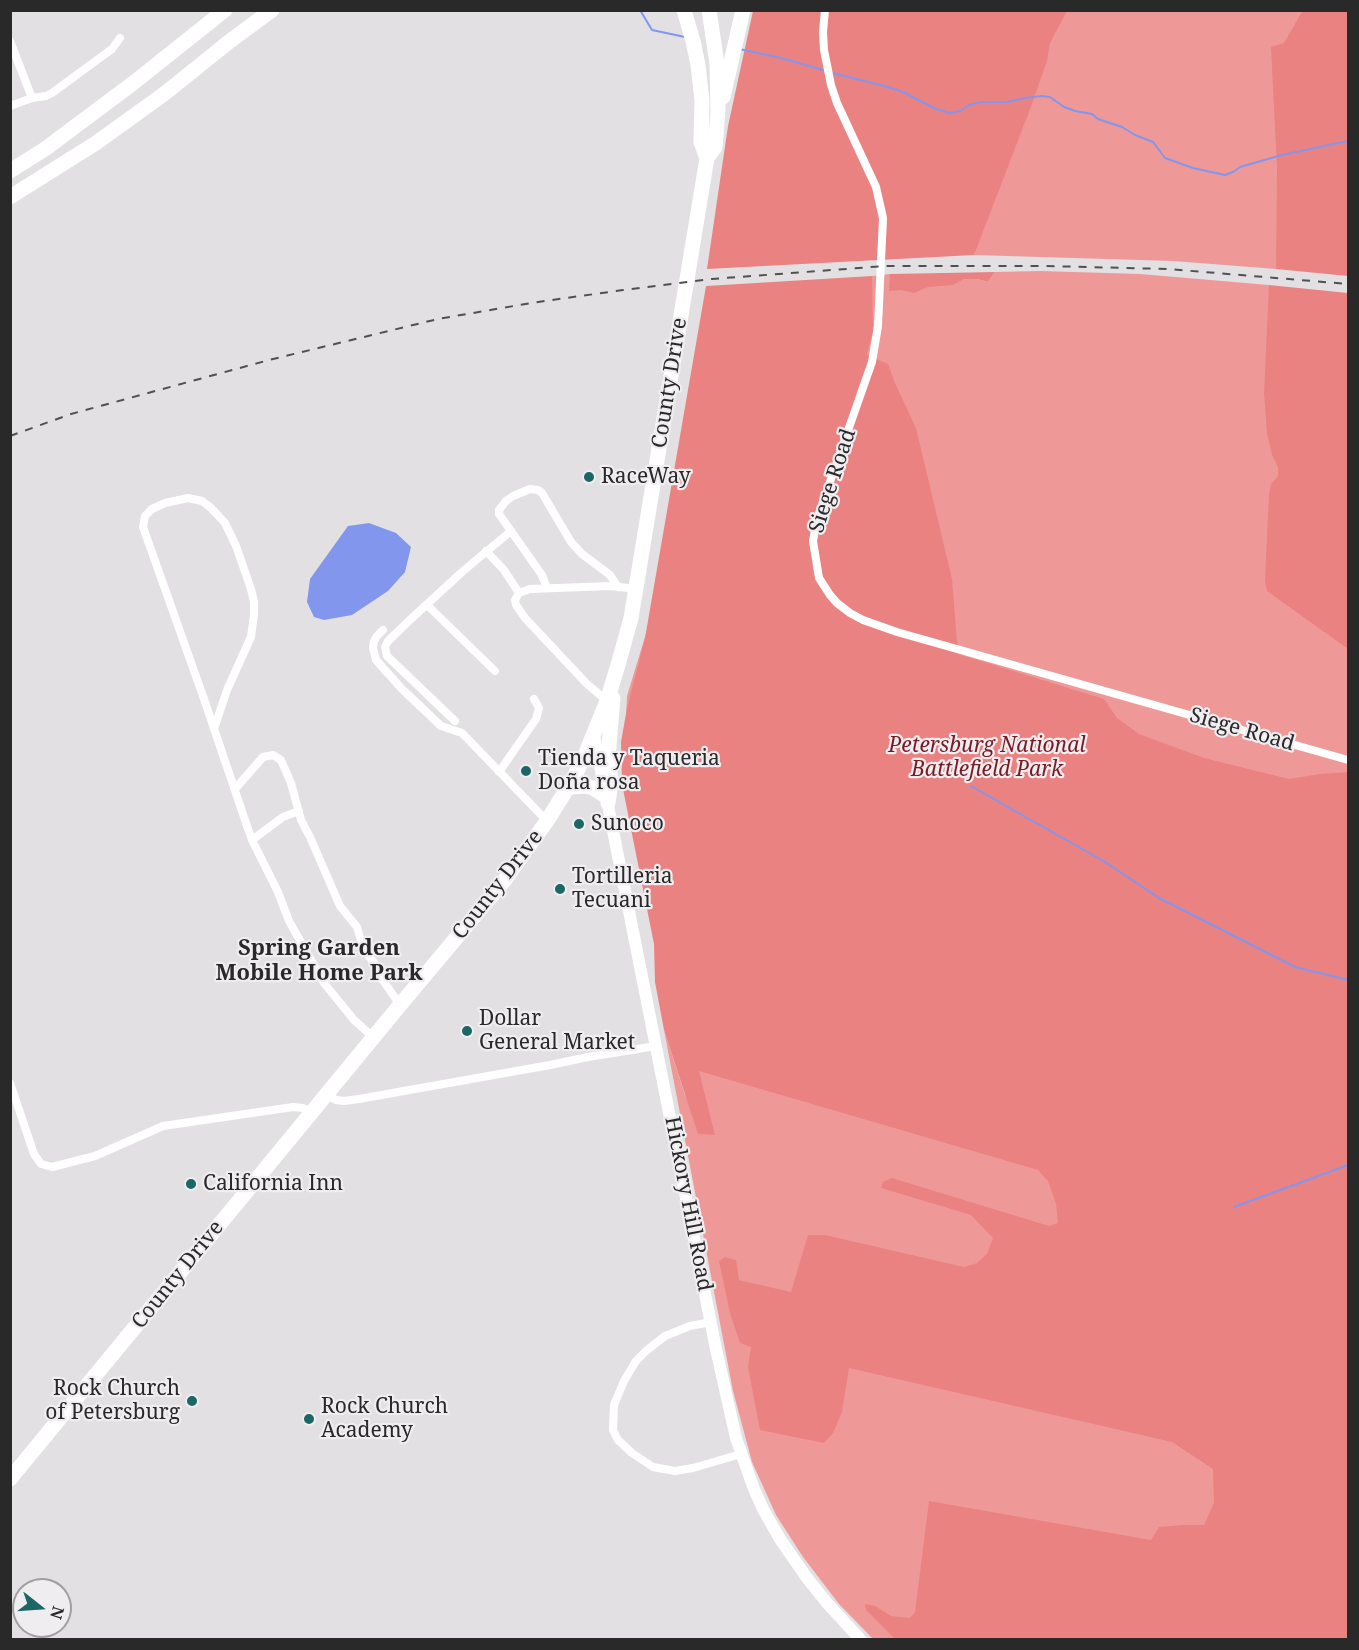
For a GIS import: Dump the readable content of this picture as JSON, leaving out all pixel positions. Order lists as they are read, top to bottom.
{
  "streets": {
    "highway": ["County Drive"],
    "street": ["Siege Road", "Hickory Hill Road"]
  },
  "crossings": [
    ["County Drive", "Hickory Hill Road"]
  ],
  "districts": ["Spring Garden Mobile Home Park"],
  "parks": ["Petersburg National Battlefield Park"],
  "places": [
    "RaceWay",
    "Tienda y Taqueria Doña rosa",
    "Sunoco",
    "Tortilleria Tecuani",
    "Dollar General Market",
    "California Inn",
    "Rock Church of Petersburg",
    "Rock Church Academy"
  ],
  "north": "right"
}
